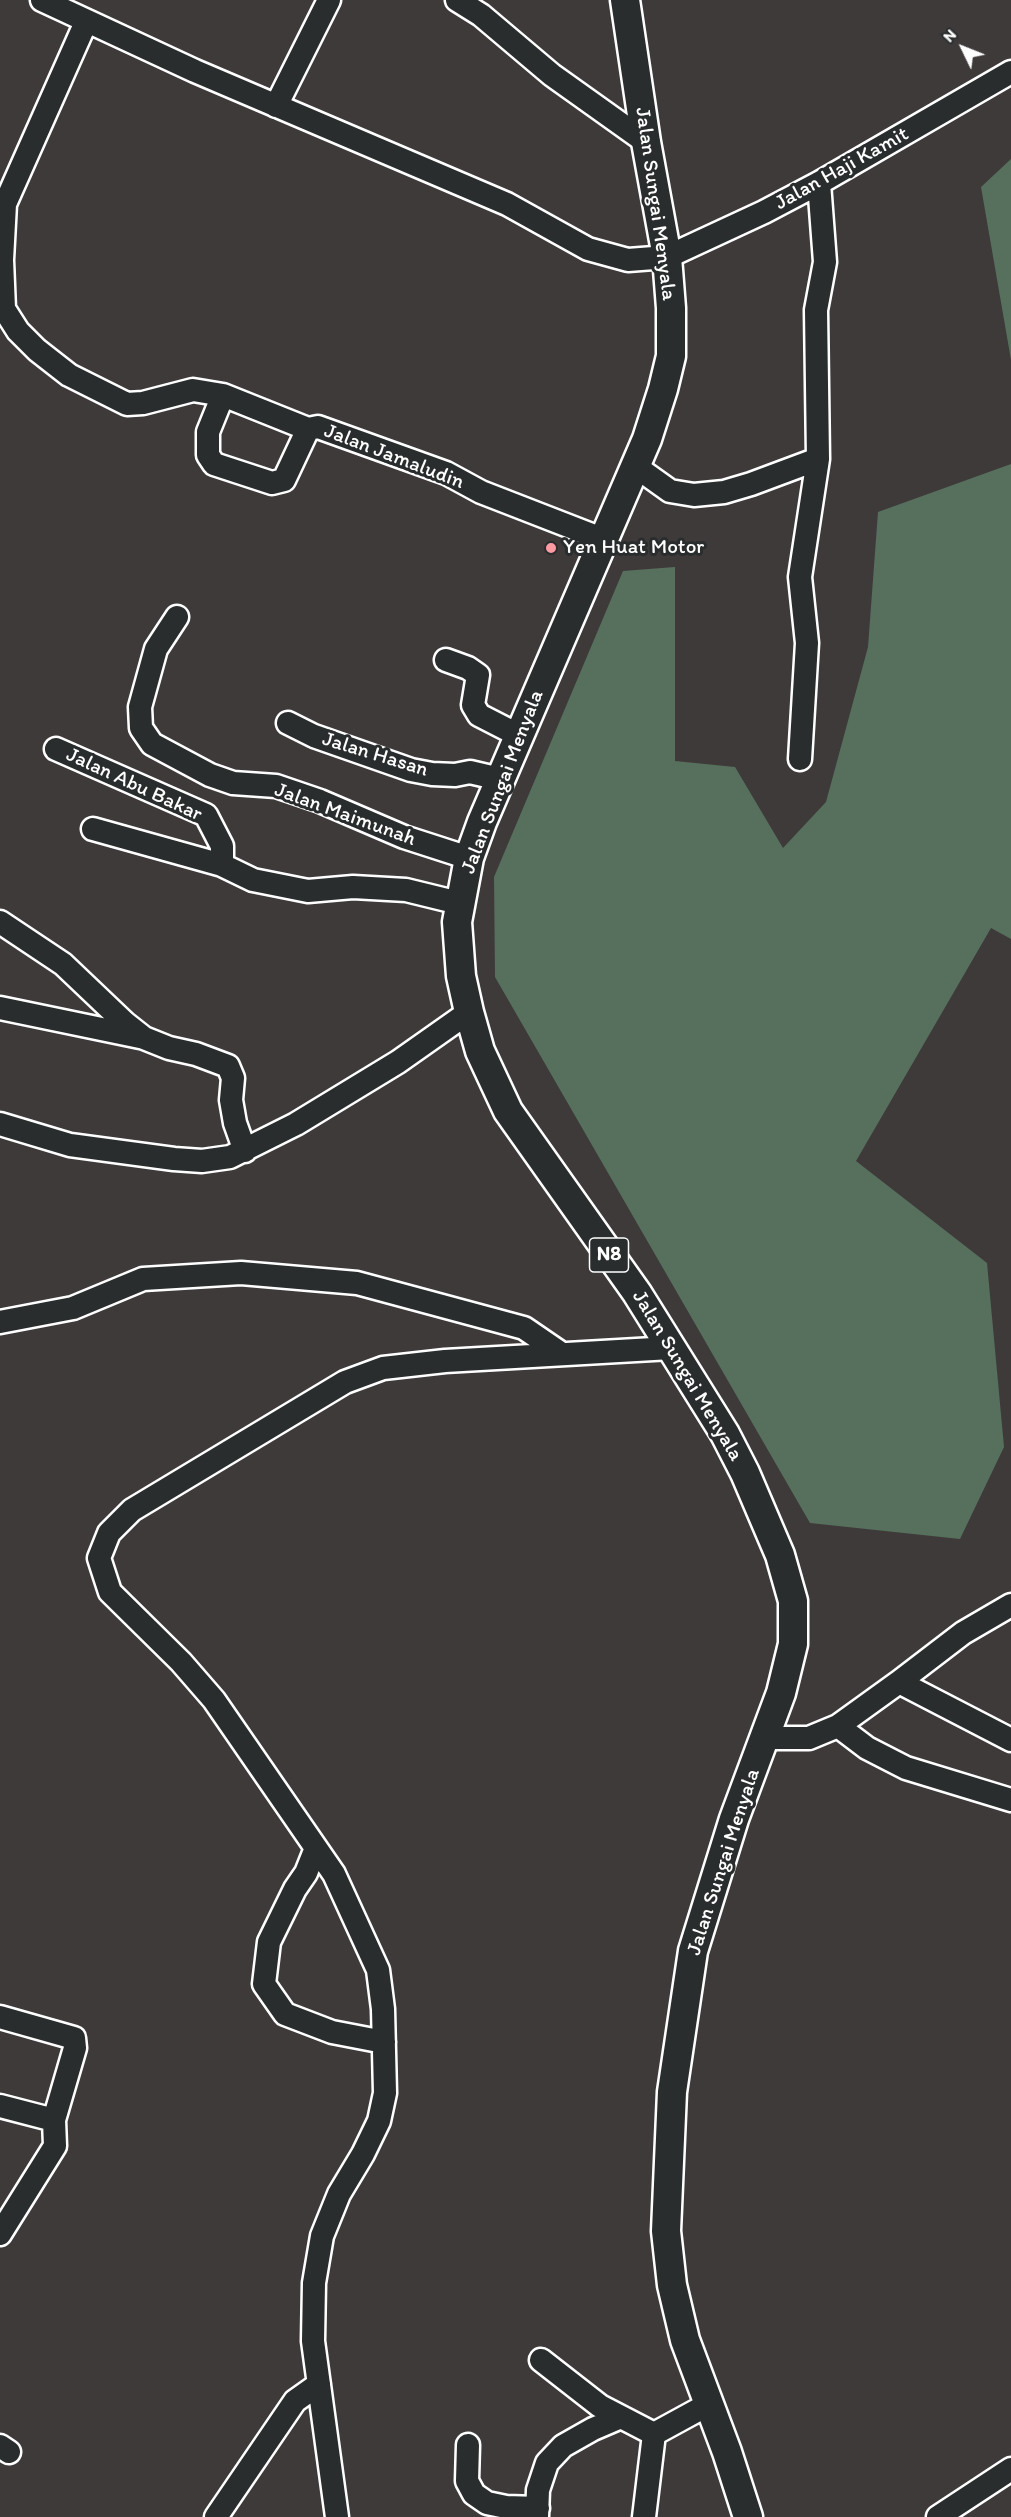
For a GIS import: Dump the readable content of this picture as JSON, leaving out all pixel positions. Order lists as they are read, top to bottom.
{
  "streets": {
    "main road": ["Jalan Sungai Menyala", "N8"],
    "street": [
      "Jalan Haji Kamit",
      "Jalan Jamaludin",
      "Jalan Hasan",
      "Jalan Abu Bakar",
      "Jalan Maimunah"
    ]
  },
  "crossings": [
    ["Jalan Haji Kamit", "Jalan Sungai Menyala"],
    ["Jalan Sungai Menyala", "Jalan Jamaludin"],
    ["Jalan Sungai Menyala", "Jalan Hasan"],
    ["Jalan Sungai Menyala", "Jalan Maimunah"]
  ],
  "places": ["Yen Huat Motor"],
  "north": "top left"
}
